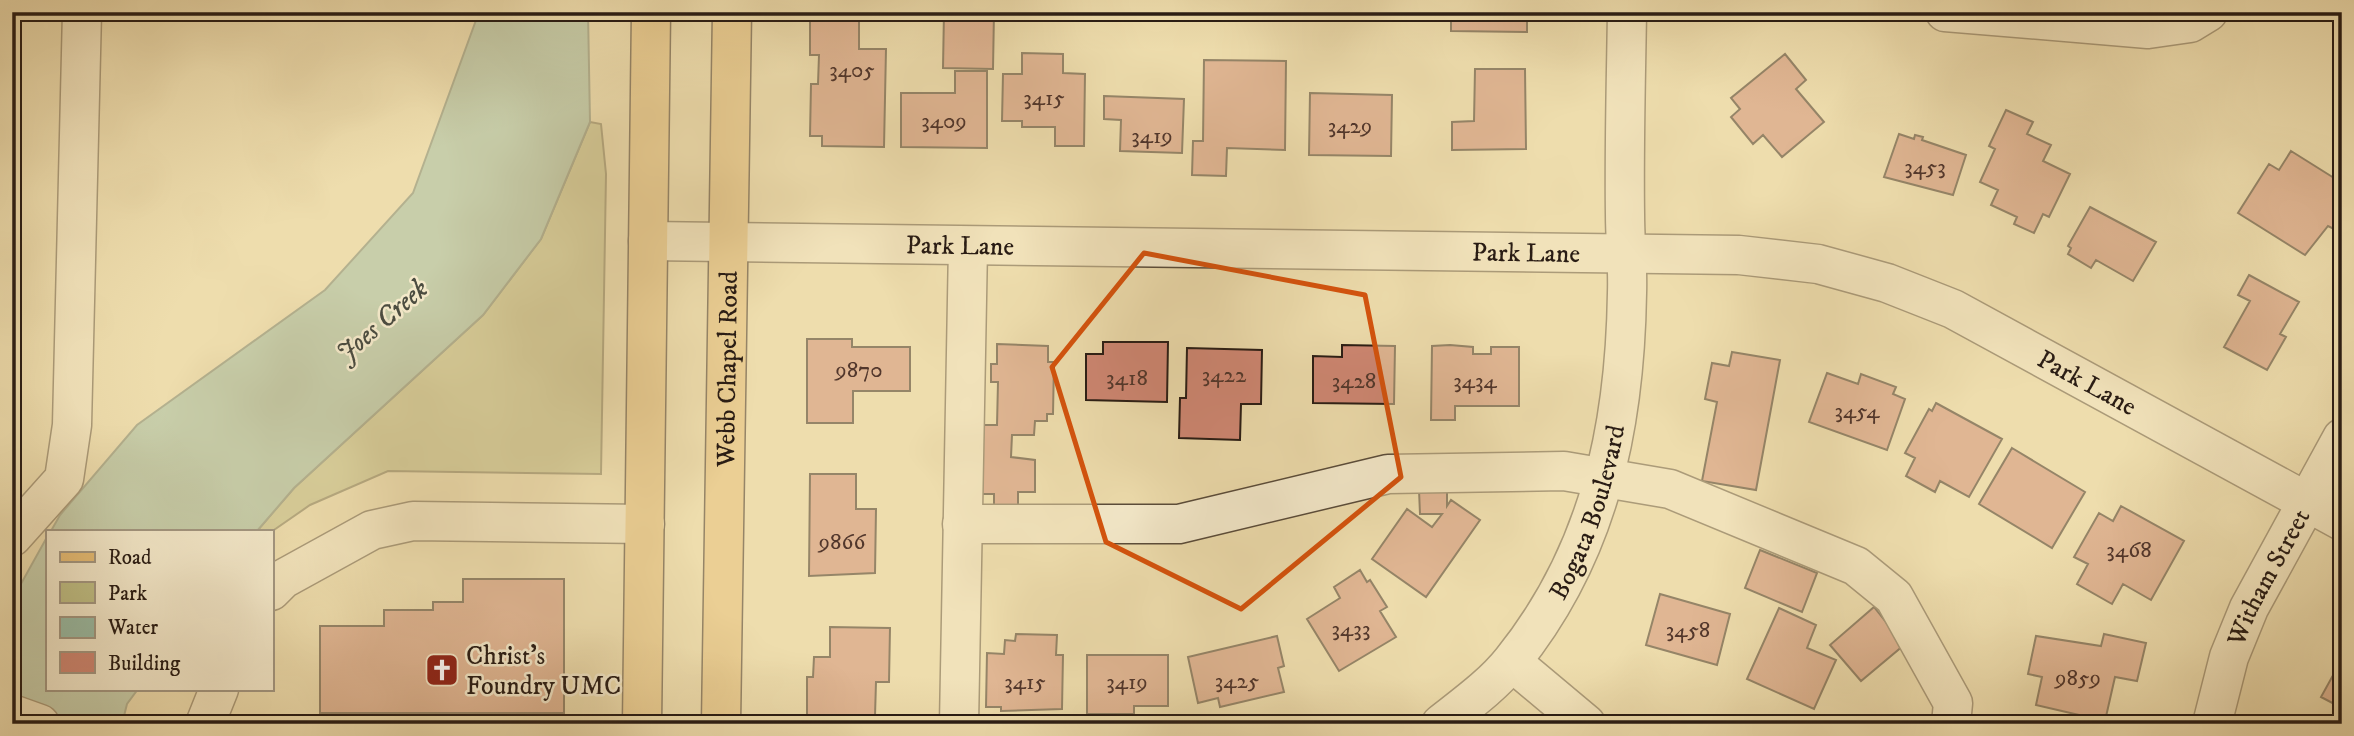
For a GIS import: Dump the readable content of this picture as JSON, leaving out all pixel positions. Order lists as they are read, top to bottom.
{
  "streets": {
    "main road": ["Webb Chapel Road"],
    "street": ["Park Lane", "Bogata Boulevard", "Witham Street"]
  },
  "crossings": [
    ["Park Lane", "Webb Chapel Road"],
    ["Park Lane", "Bogata Boulevard"],
    ["Park Lane", "Witham Street"]
  ],
  "water": ["Joes Creek"],
  "places": {
    "church": ["Christ's Foundry UMC"]
  },
  "house_numbers": [
    "3405",
    "3415",
    "3409",
    "3429",
    "3419",
    "3453",
    "9870",
    "3422",
    "3418",
    "3428",
    "3434",
    "3454",
    "9866",
    "3468",
    "3433",
    "3458",
    "9859",
    "3425",
    "3415",
    "3419"
  ],
  "legend": [
    "Road",
    "Park",
    "Water",
    "Building"
  ]
}
